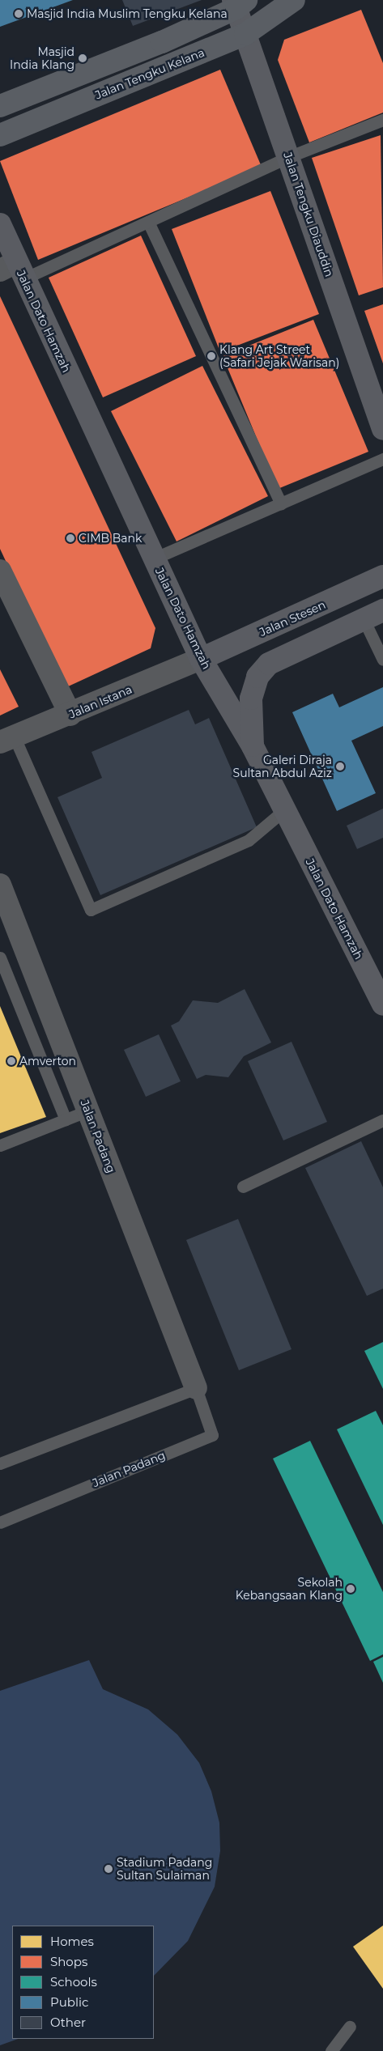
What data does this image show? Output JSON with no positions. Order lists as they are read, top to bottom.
{
  "streets": {
    "highway": ["Jalan Tengku Kelana"],
    "main road": ["Jalan Tengku Diauddin", "Jalan Dato Hamzah", "Jalan Stesen"],
    "street": ["Jalan Istana", "Jalan Padang"]
  },
  "crossings": [
    ["Jalan Tengku Kelana", "Jalan Tengku Diauddin"],
    ["Jalan Dato Hamzah", "Jalan Stesen"],
    ["Jalan Dato Hamzah", "Jalan Istana"],
    ["Jalan Stesen", "Jalan Istana"]
  ],
  "places": [
    "Masjid India Muslim Tengku Kelana",
    "Masjid India Klang",
    "Klang Art Street (Safari Jejak Warisan)",
    "CIMB Bank",
    "Galeri Diraja Sultan Abdul Aziz",
    "Amverton",
    "Sekolah Kebangsaan Klang",
    "Stadium Padang Sultan Sulaiman"
  ],
  "legend": [
    "Homes",
    "Shops",
    "Schools",
    "Public",
    "Other"
  ]
}
